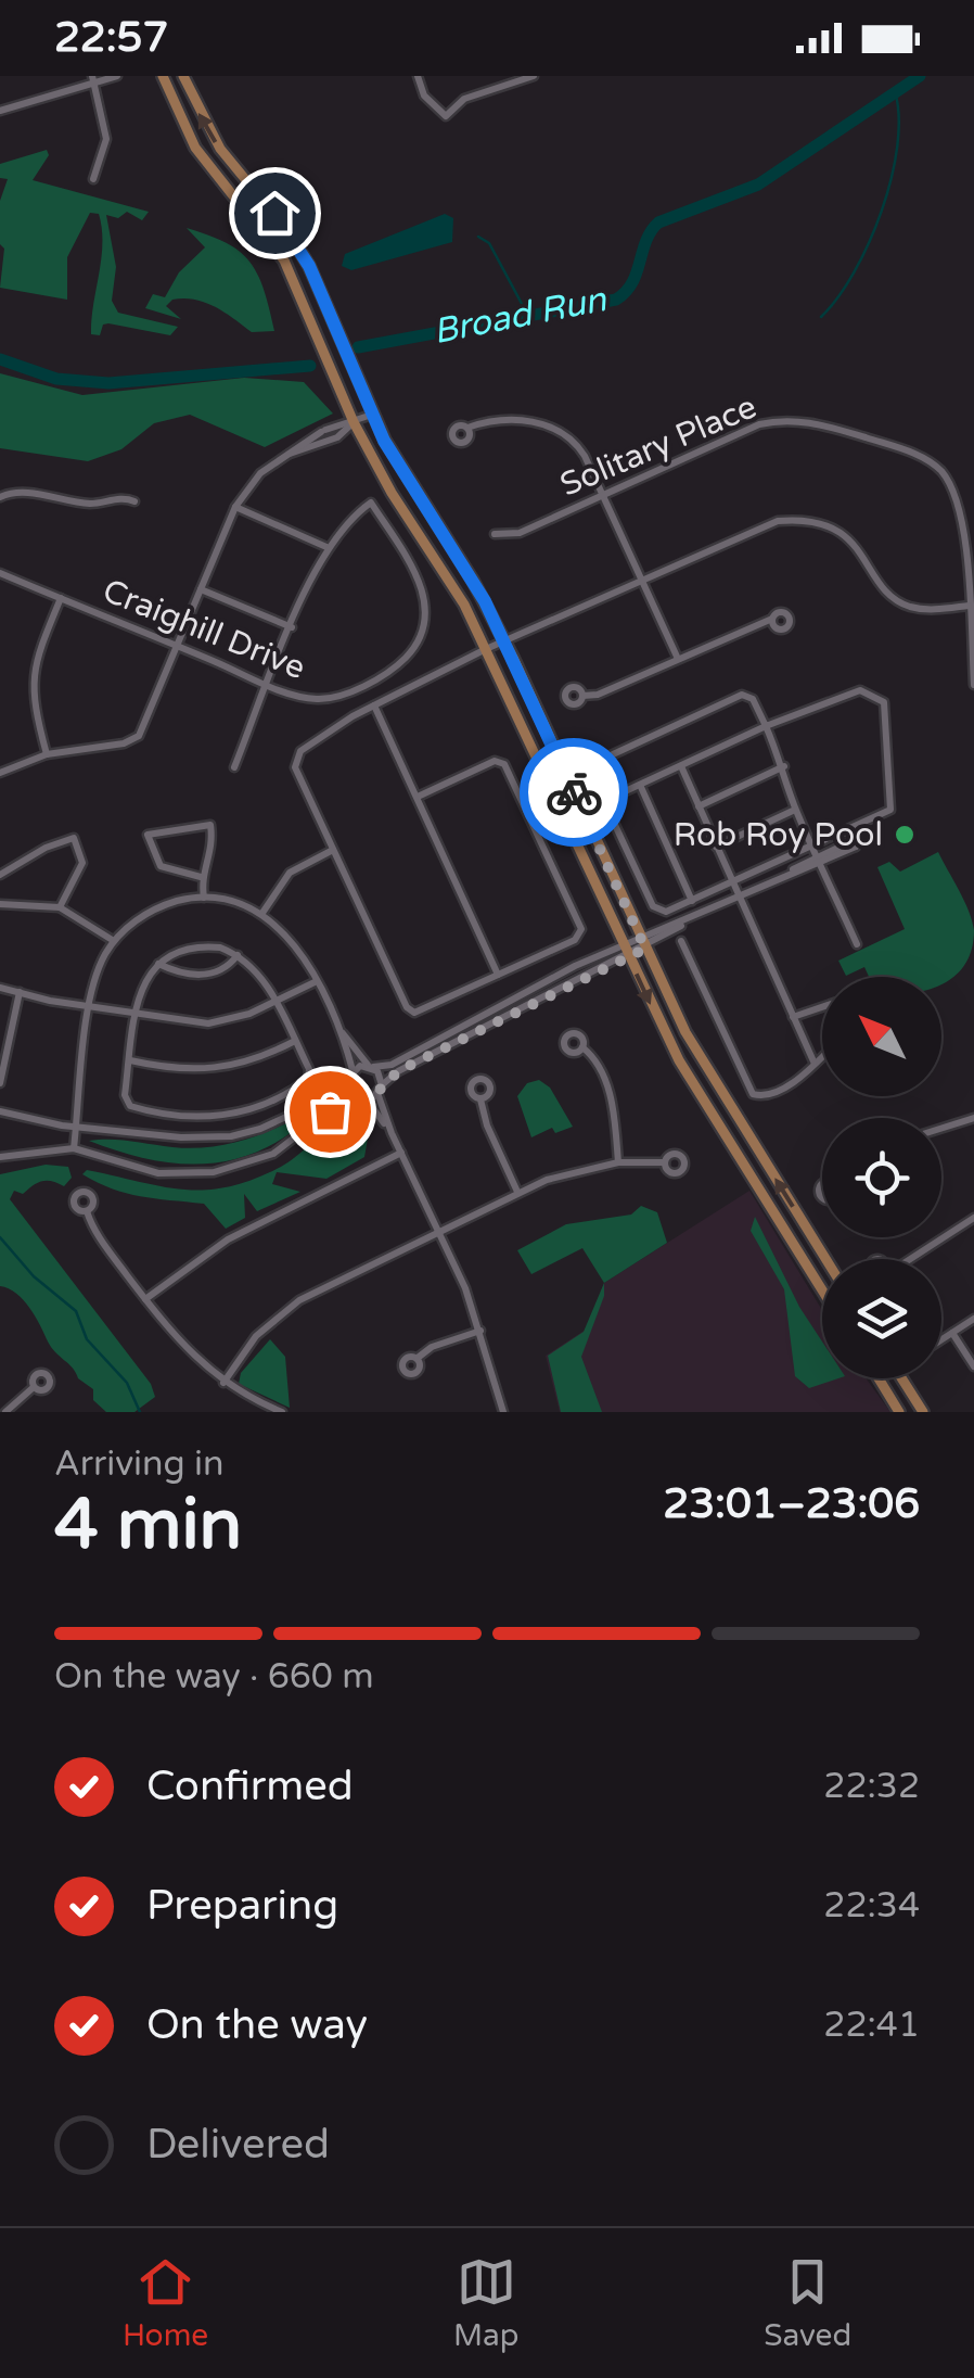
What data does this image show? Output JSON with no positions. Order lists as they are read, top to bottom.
{
  "streets": {
    "street": ["Solitary Place", "Craighill Drive"]
  },
  "water": ["Broad Run"],
  "places": ["Rob Roy Pool"],
  "north": "top left",
  "page": {
    "status": "22:57",
    "heading": ["4 min", "Arriving in", "23:01–23:06"],
    "bar": "On the way · 660 m",
    "list": [
      ["Confirmed", "22:32"],
      ["Preparing", "22:34"],
      ["On the way", "22:41"],
      "Delivered"
    ],
    "tabs": ["Home", "Map", "Saved"]
  }
}
